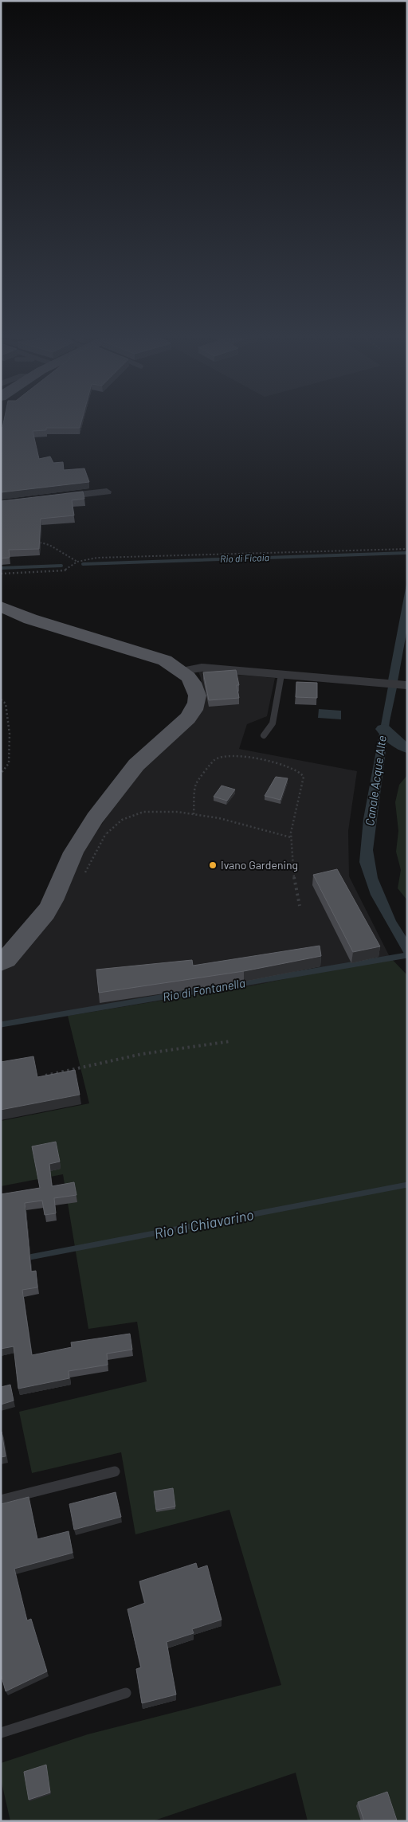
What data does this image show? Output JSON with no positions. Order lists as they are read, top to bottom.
{
  "water": [
    "Rio di Ficaia",
    "Canale Acque Alte",
    "Rio di Fontanella",
    "Rio di Chiavarino"
  ],
  "places": ["Ivano Gardening"]
}
